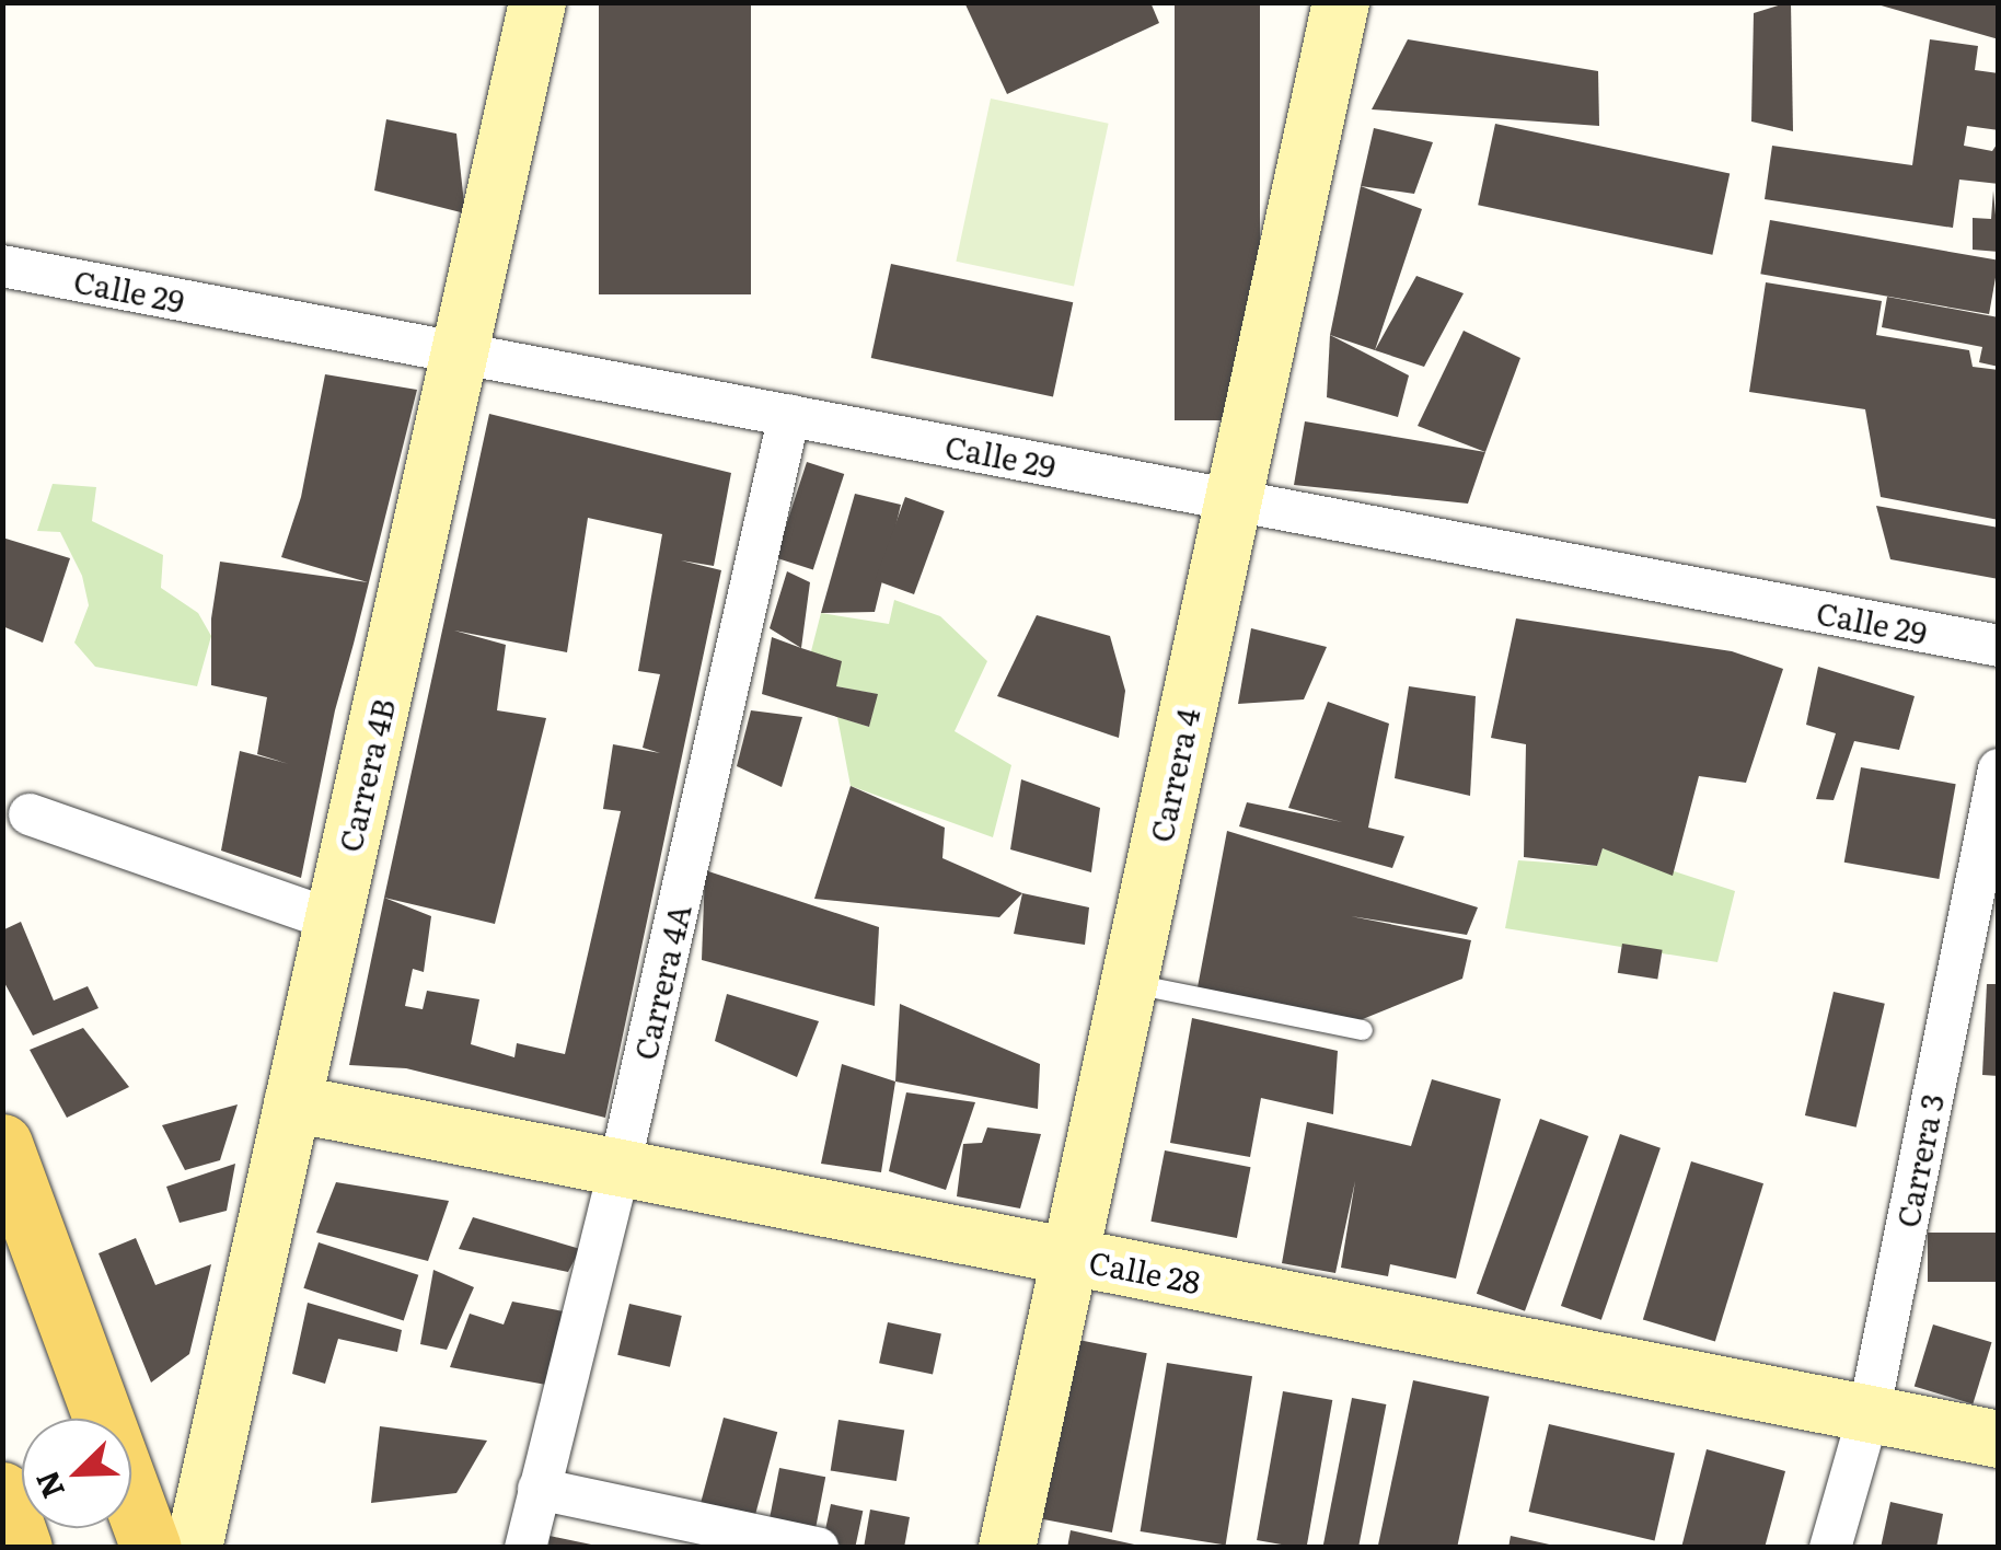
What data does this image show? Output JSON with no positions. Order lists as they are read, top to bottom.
{
  "streets": {
    "main road": ["Carrera 4B", "Carrera 4", "Calle 28"],
    "street": ["Calle 29", "Carrera 4A", "Carrera 3"]
  },
  "crossings": [
    ["Calle 29", "Carrera 4B"],
    ["Calle 29", "Carrera 4"],
    ["Calle 29", "Carrera 4A"],
    ["Carrera 4B", "Calle 28"],
    ["Carrera 4", "Calle 28"],
    ["Carrera 4A", "Calle 28"],
    ["Carrera 3", "Calle 28"]
  ],
  "north": "bottom left"
}
